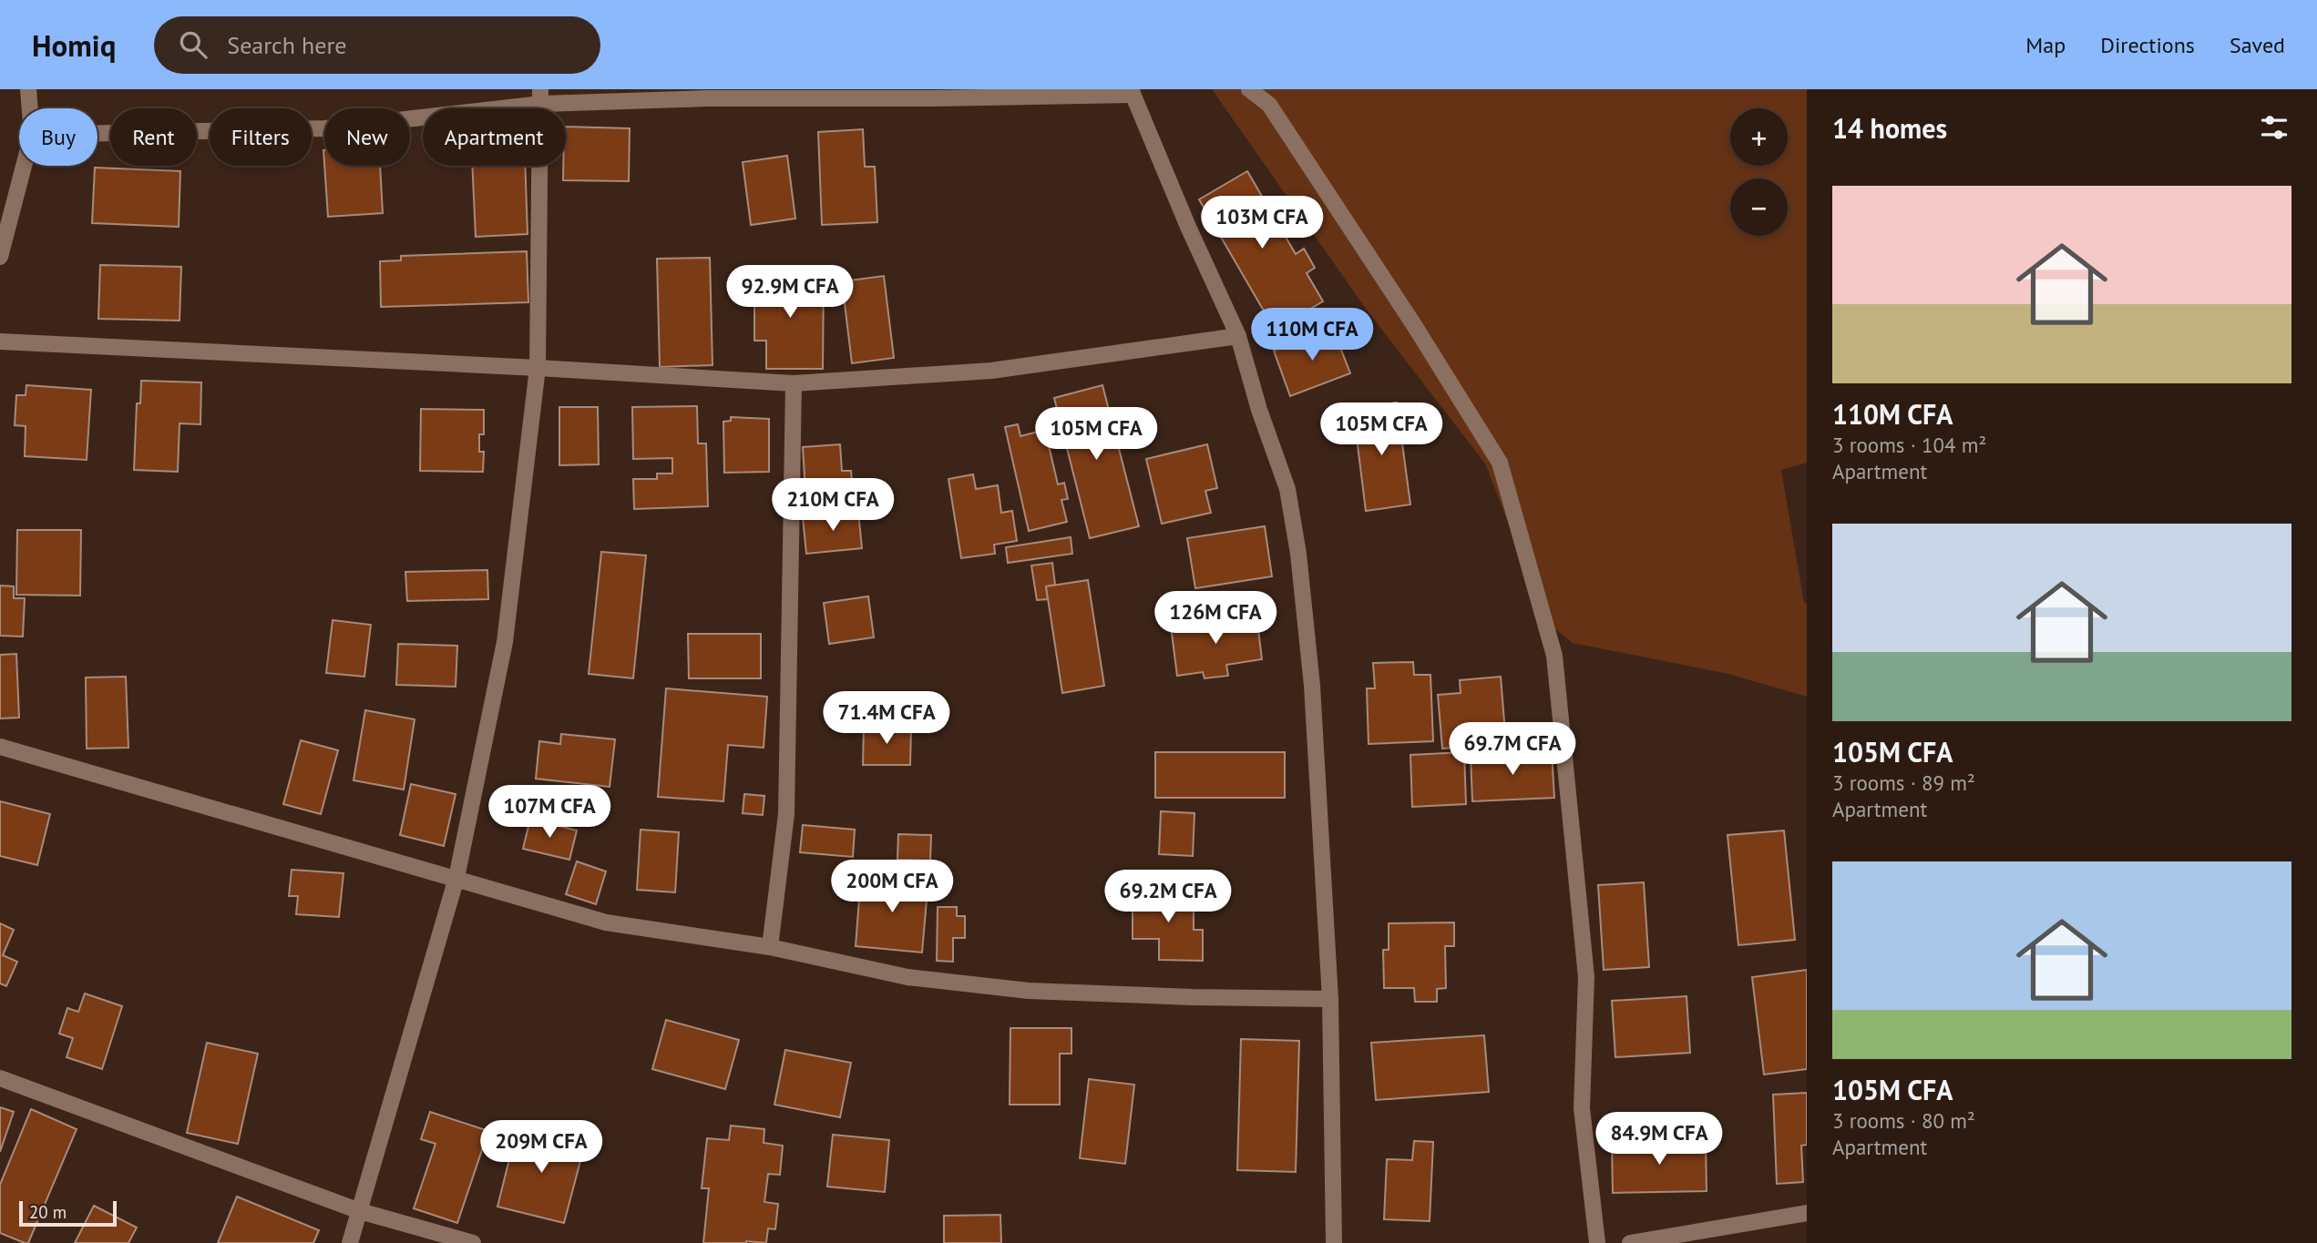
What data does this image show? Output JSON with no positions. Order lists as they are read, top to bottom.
{
  "scale_bar": "20 m",
  "page": {
    "header": "Homiq",
    "search": "Search here",
    "nav": ["Map", "Directions", "Saved"],
    "heading": "14 homes",
    "map_buttons": ["+", "−"],
    "chip": [
      "Buy",
      "Rent",
      "Filters",
      "New",
      "Apartment"
    ],
    "list": [
      {
        "name": "110M CFA",
        "note": "3 rooms · 104 m² · Apartment"
      },
      {
        "name": "105M CFA",
        "note": "3 rooms · 89 m² · Apartment"
      },
      {
        "name": "105M CFA",
        "note": "3 rooms · 80 m² · Apartment"
      }
    ],
    "price": [
      "103M CFA",
      "92.9M CFA",
      "110M CFA",
      "105M CFA",
      "105M CFA",
      "210M CFA",
      "126M CFA",
      "71.4M CFA",
      "69.7M CFA",
      "107M CFA",
      "200M CFA",
      "69.2M CFA",
      "84.9M CFA",
      "209M CFA"
    ],
    "scale": "20 m"
  }
}
